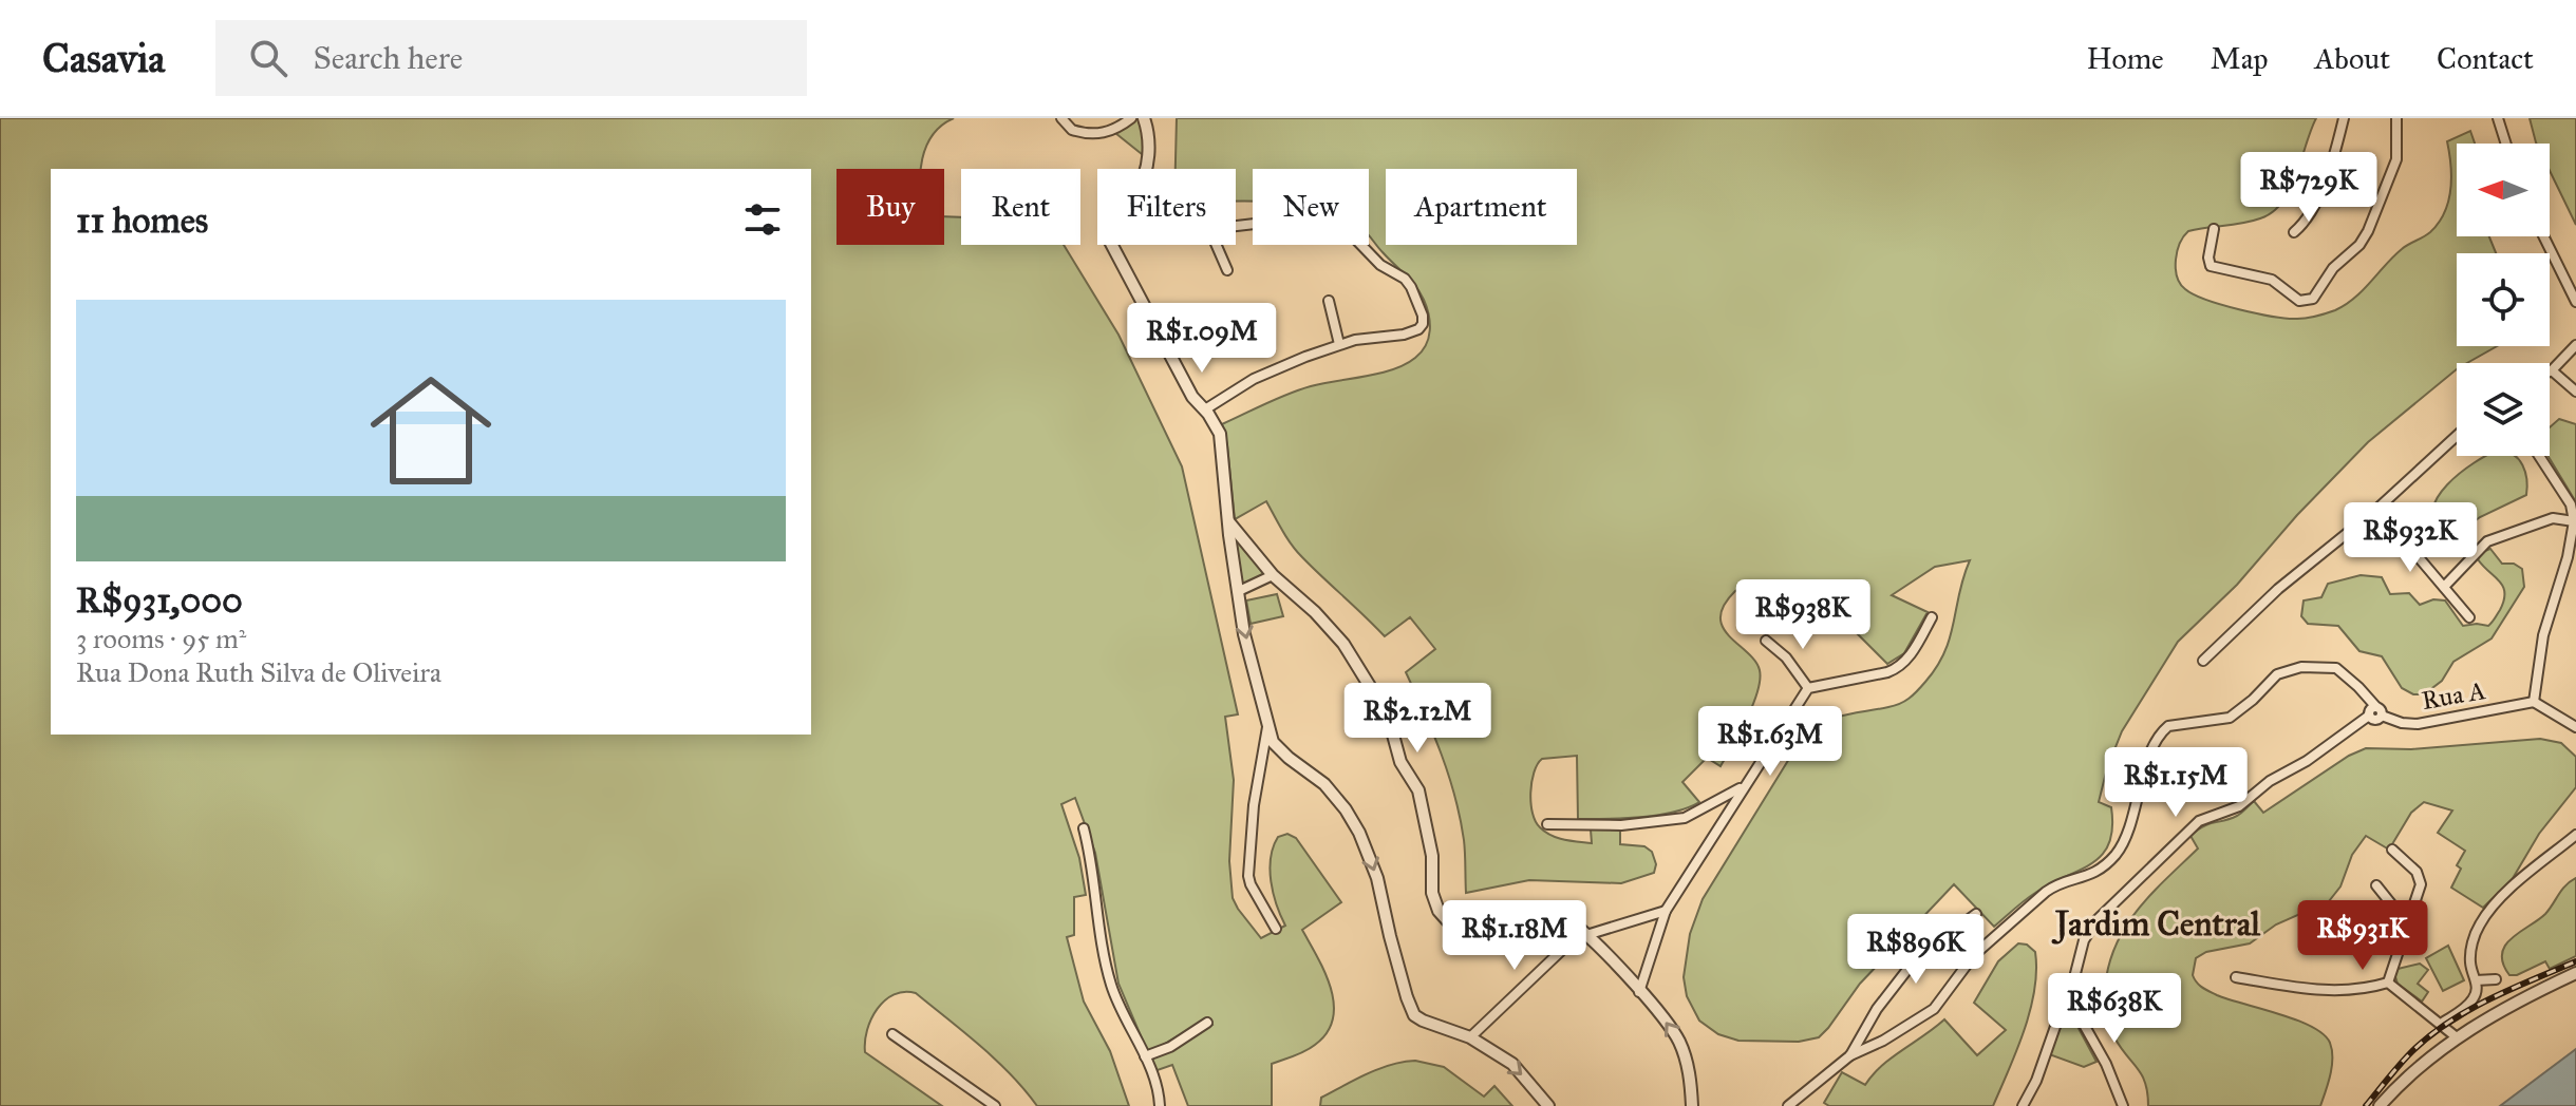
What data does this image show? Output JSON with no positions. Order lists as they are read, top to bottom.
{
  "streets": {
    "street": ["Rua A"]
  },
  "districts": ["Jardim Central"],
  "north": "left",
  "page": {
    "header": "Casavia",
    "search": "Search here",
    "nav": [
      "Home",
      "Map",
      "About",
      "Contact"
    ],
    "price": [
      "R$729K",
      "R$1.09M",
      "R$932K",
      "R$938K",
      "R$2.12M",
      "R$1.63M",
      "R$1.15M",
      "R$1.18M",
      "R$931K",
      "R$896K",
      "R$638K"
    ],
    "chip": [
      "Buy",
      "Rent",
      "Filters",
      "New",
      "Apartment"
    ],
    "heading": "11 homes",
    "list": [
      {
        "name": "R$931,000",
        "note": "3 rooms · 95 m² · Rua Dona Ruth Silva de Oliveira"
      }
    ]
  }
}
